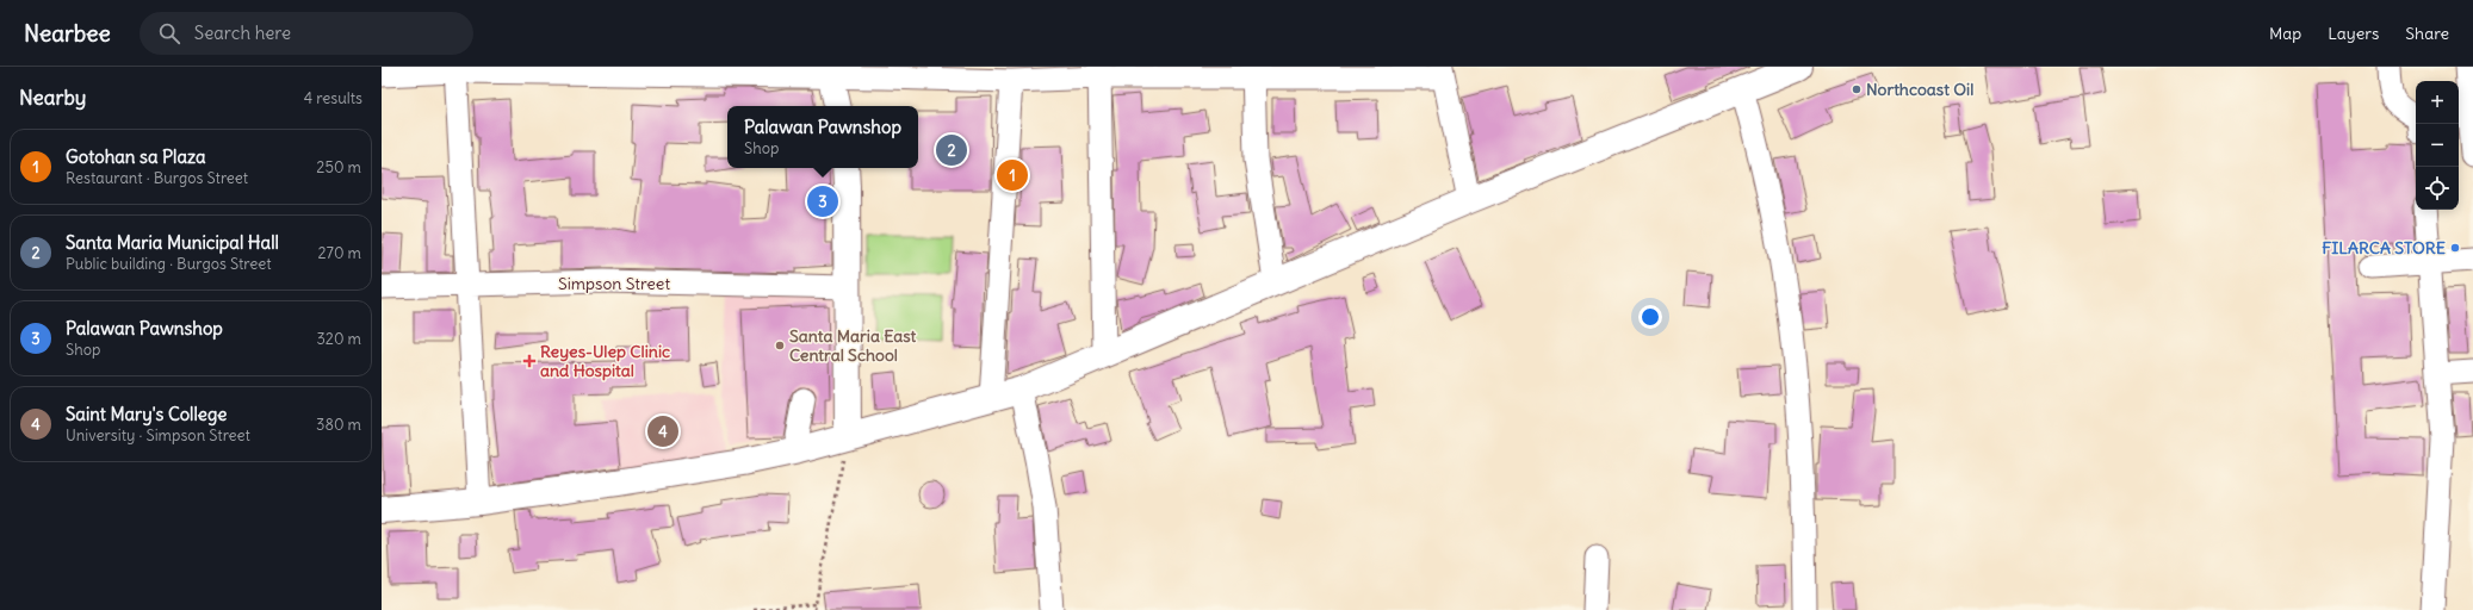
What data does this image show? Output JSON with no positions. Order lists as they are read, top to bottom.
{
  "streets": {
    "street": ["Simpson Street"]
  },
  "places": {
    "other": ["Northcoast Oil", "FILARCA STORE", "Santa Maria East Central School"],
    "health": ["Reyes-Ulep Clinic and Hospital"]
  },
  "page": {
    "header": "Nearbee",
    "search": "Search here",
    "nav": ["Map", "Layers", "Share"],
    "heading": ["Nearby", "4 results"],
    "map_buttons": ["+", "−"],
    "popup": ["Palawan Pawnshop", "Shop"],
    "list": [
      {
        "mark": "1",
        "name": "Gotohan sa Plaza",
        "note": "Restaurant · Burgos Street",
        "value": "250 m"
      },
      {
        "mark": "2",
        "name": "Santa Maria Municipal Hall",
        "note": "Public building · Burgos Street",
        "value": "270 m"
      },
      {
        "mark": "3",
        "name": "Palawan Pawnshop",
        "note": "Shop",
        "value": "320 m"
      },
      {
        "mark": "4",
        "name": "Saint Mary's College",
        "note": "University · Simpson Street",
        "value": "380 m"
      }
    ],
    "pins": [
      "2",
      "1",
      "3",
      "4"
    ]
  }
}
